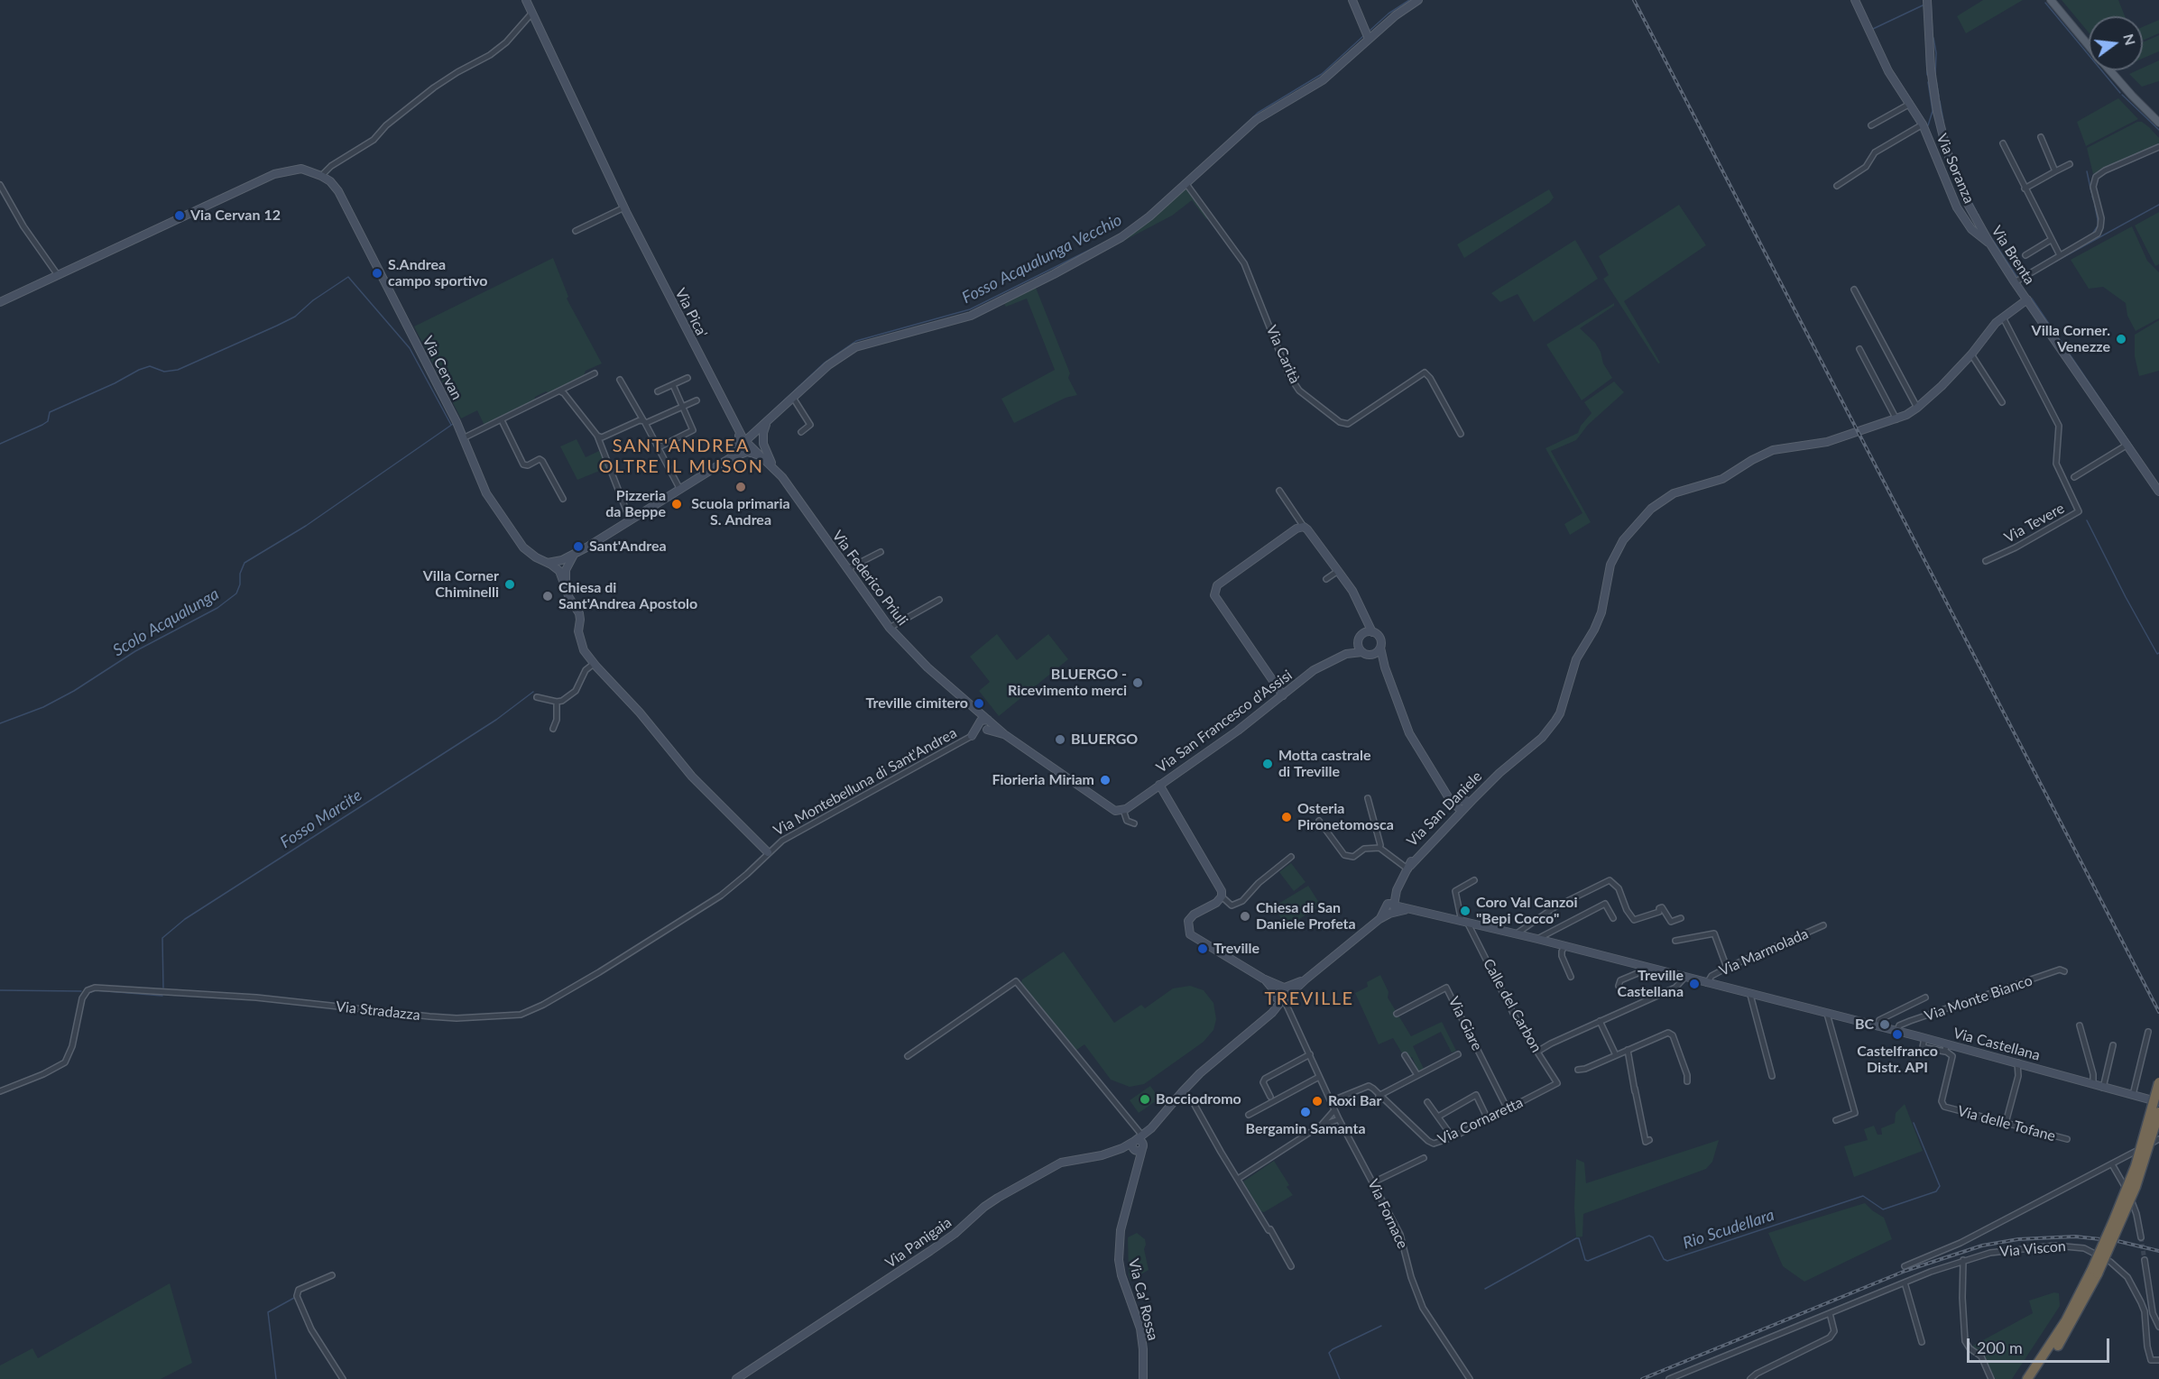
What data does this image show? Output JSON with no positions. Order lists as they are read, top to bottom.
{
  "streets": {
    "street": [
      "Via Soranza",
      "Via Brenta",
      "Via Pica'",
      "Via Carità",
      "Via Cervan",
      "Via Tevere",
      "Via Federico Priuli",
      "Via San Francesco d'Assisi",
      "Via Montebelluna di Sant'Andrea",
      "Via San Daniele",
      "Via Marmolada",
      "Via Monte Bianco",
      "Calle del Carbon",
      "Via Stradazza",
      "Via Giare",
      "Via Castellana",
      "Via Cornaretta",
      "Via delle Tofane",
      "Via Fornace",
      "Via Panigaia",
      "Via Viscon",
      "Via Ca' Rossa"
    ]
  },
  "crossings": [
    ["Via Soranza", "Via Brenta"],
    ["Via Pica'", "Via Federico Priuli"],
    ["Via Cervan", "Via Montebelluna di Sant'Andrea"],
    ["Via San Francesco d'Assisi", "Via San Daniele"],
    ["Via Montebelluna di Sant'Andrea", "Via Stradazza"],
    ["Via San Daniele", "Via Castellana"],
    ["Via Marmolada", "Via Castellana"],
    ["Via Monte Bianco", "Via Castellana"],
    ["Calle del Carbon", "Via Castellana"],
    ["Calle del Carbon", "Via Cornaretta"],
    ["Via Giare", "Via Cornaretta"],
    ["Via Castellana", "Via delle Tofane"],
    ["Via Cornaretta", "Via Fornace"],
    ["Via Panigaia", "Via Ca' Rossa"]
  ],
  "districts": ["SANT'ANDREA OLTRE IL MUSON", "TREVILLE"],
  "water": [
    "Fosso Acqualunga Vecchio",
    "Scolo Acqualunga",
    "Fosso Marcite",
    "Rio Scudellara"
  ],
  "places": [
    "Via Cervan 12",
    "S.Andrea campo sportivo",
    "Villa Corner. Venezze",
    "Scuola primaria S. Andrea",
    "Pizzeria da Beppe",
    "Sant'Andrea",
    "Villa Corner Chiminelli",
    "Chiesa di Sant'Andrea Apostolo",
    "BLUERGO - Ricevimento merci",
    "Treville cimitero",
    "BLUERGO",
    "Motta castrale di Treville",
    "Fiorieria Miriam",
    "Osteria Pironetomosca",
    "Coro Val Canzoi \"Bepi Cocco\"",
    "Chiesa di San Daniele Profeta",
    "Treville",
    "Treville Castellana",
    "BC",
    "Castelfranco Distr. API",
    "Bocciodromo",
    "Roxi Bar",
    "Bergamin Samanta"
  ],
  "scale_bar": "200 m",
  "north": "right"
}
